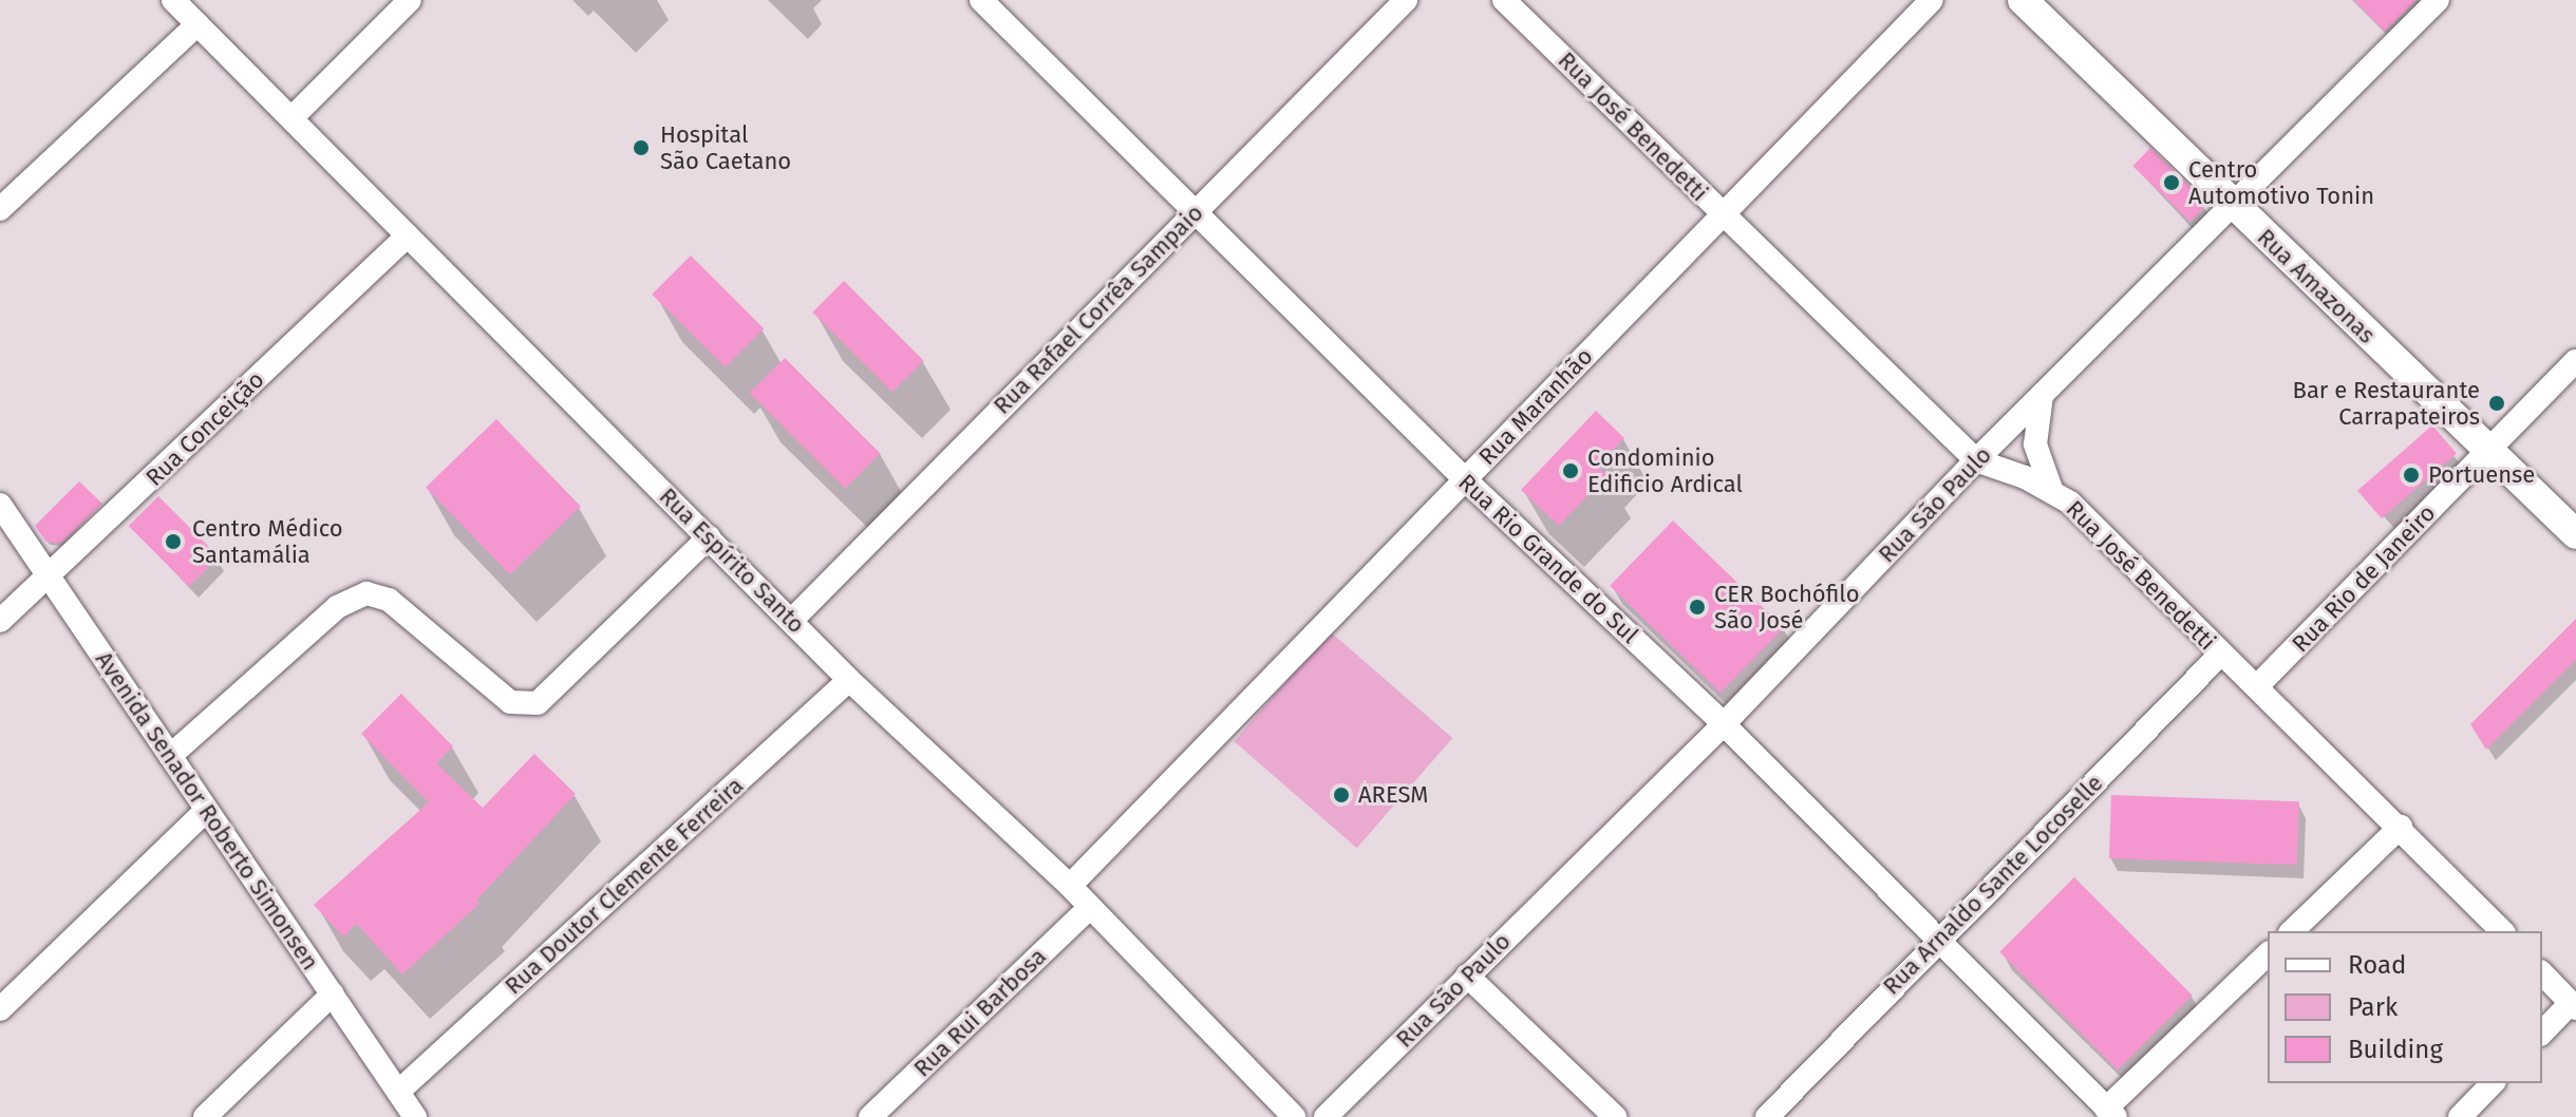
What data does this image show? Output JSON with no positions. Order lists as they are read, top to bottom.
{
  "streets": {
    "main road": ["Rua Amazonas"],
    "street": [
      "Rua José Benedetti",
      "Rua Rafael Corrêa Sampaio",
      "Rua Maranhão",
      "Rua Conceição",
      "Rua São Paulo",
      "Rua Rio Grande do Sul",
      "Rua Espírito Santo",
      "Rua Rio de Janeiro",
      "Avenida Senador Roberto Simonsen",
      "Rua Arnaldo Sante Locoselle",
      "Rua Doutor Clemente Ferreira",
      "Rua Rui Barbosa"
    ]
  },
  "crossings": [
    ["Rua José Benedetti", "Rua Maranhão"],
    ["Rua José Benedetti", "Rua São Paulo"],
    ["Rua José Benedetti", "Rua Rio de Janeiro"],
    ["Rua José Benedetti", "Rua Arnaldo Sante Locoselle"],
    ["Rua Amazonas", "Rua São Paulo"],
    ["Rua Amazonas", "Rua Rio de Janeiro"],
    ["Rua Rafael Corrêa Sampaio", "Rua Rio Grande do Sul"],
    ["Rua Rafael Corrêa Sampaio", "Rua Espírito Santo"],
    ["Rua Maranhão", "Rua Rio Grande do Sul"],
    ["Rua Maranhão", "Rua Espírito Santo"],
    ["Rua Conceição", "Rua Espírito Santo"],
    ["Rua Conceição", "Avenida Senador Roberto Simonsen"],
    ["Rua São Paulo", "Rua Rio Grande do Sul"],
    ["Rua Rio Grande do Sul", "Rua Arnaldo Sante Locoselle"],
    ["Rua Espírito Santo", "Rua Doutor Clemente Ferreira"],
    ["Rua Espírito Santo", "Rua Rui Barbosa"],
    ["Avenida Senador Roberto Simonsen", "Rua Doutor Clemente Ferreira"]
  ],
  "places": [
    "Hospital São Caetano",
    "Centro Automotivo Tonin",
    "Bar e Restaurante Carrapateiros",
    "Condominio Edificio Ardical",
    "Portuense",
    "Centro Médico Santamália",
    "CER Bochófilo São José",
    "ARESM"
  ],
  "legend": ["Road", "Park", "Building"]
}
